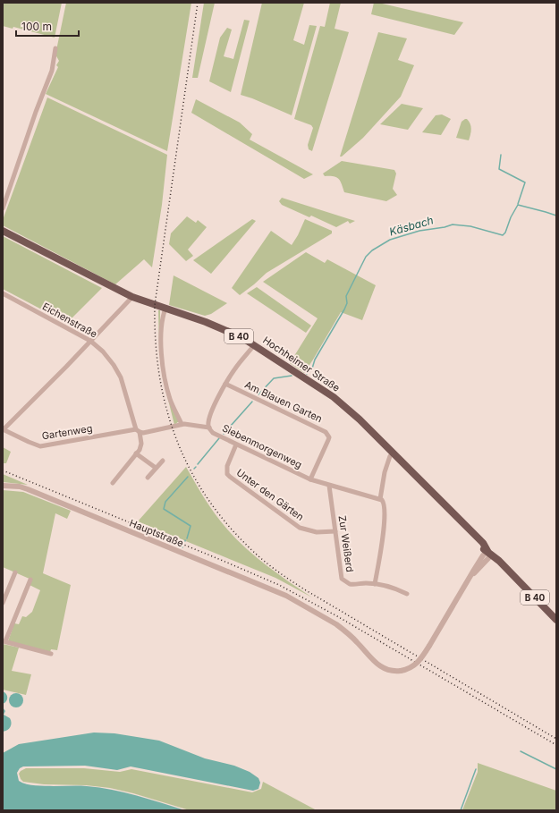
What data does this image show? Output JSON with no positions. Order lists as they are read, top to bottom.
{
  "streets": {
    "main road": ["B 40", "Hochheimer Straße"],
    "street": [
      "Eichenstraße",
      "Am Blauen Garten",
      "Gartenweg",
      "Siebenmorgenweg",
      "Unter den Gärten",
      "Hauptstraße",
      "Zur Weißerd"
    ]
  },
  "crossings": [
    ["Eichenstraße", "Gartenweg"],
    ["Hochheimer Straße", "Siebenmorgenweg"],
    ["Hochheimer Straße", "Hauptstraße"],
    ["Am Blauen Garten", "Siebenmorgenweg"],
    ["Gartenweg", "Siebenmorgenweg"],
    ["Siebenmorgenweg", "Unter den Gärten"],
    ["Siebenmorgenweg", "Zur Weißerd"],
    ["Unter den Gärten", "Zur Weißerd"]
  ],
  "water": ["Käsbach"],
  "scale_bar": "100 m"
}
